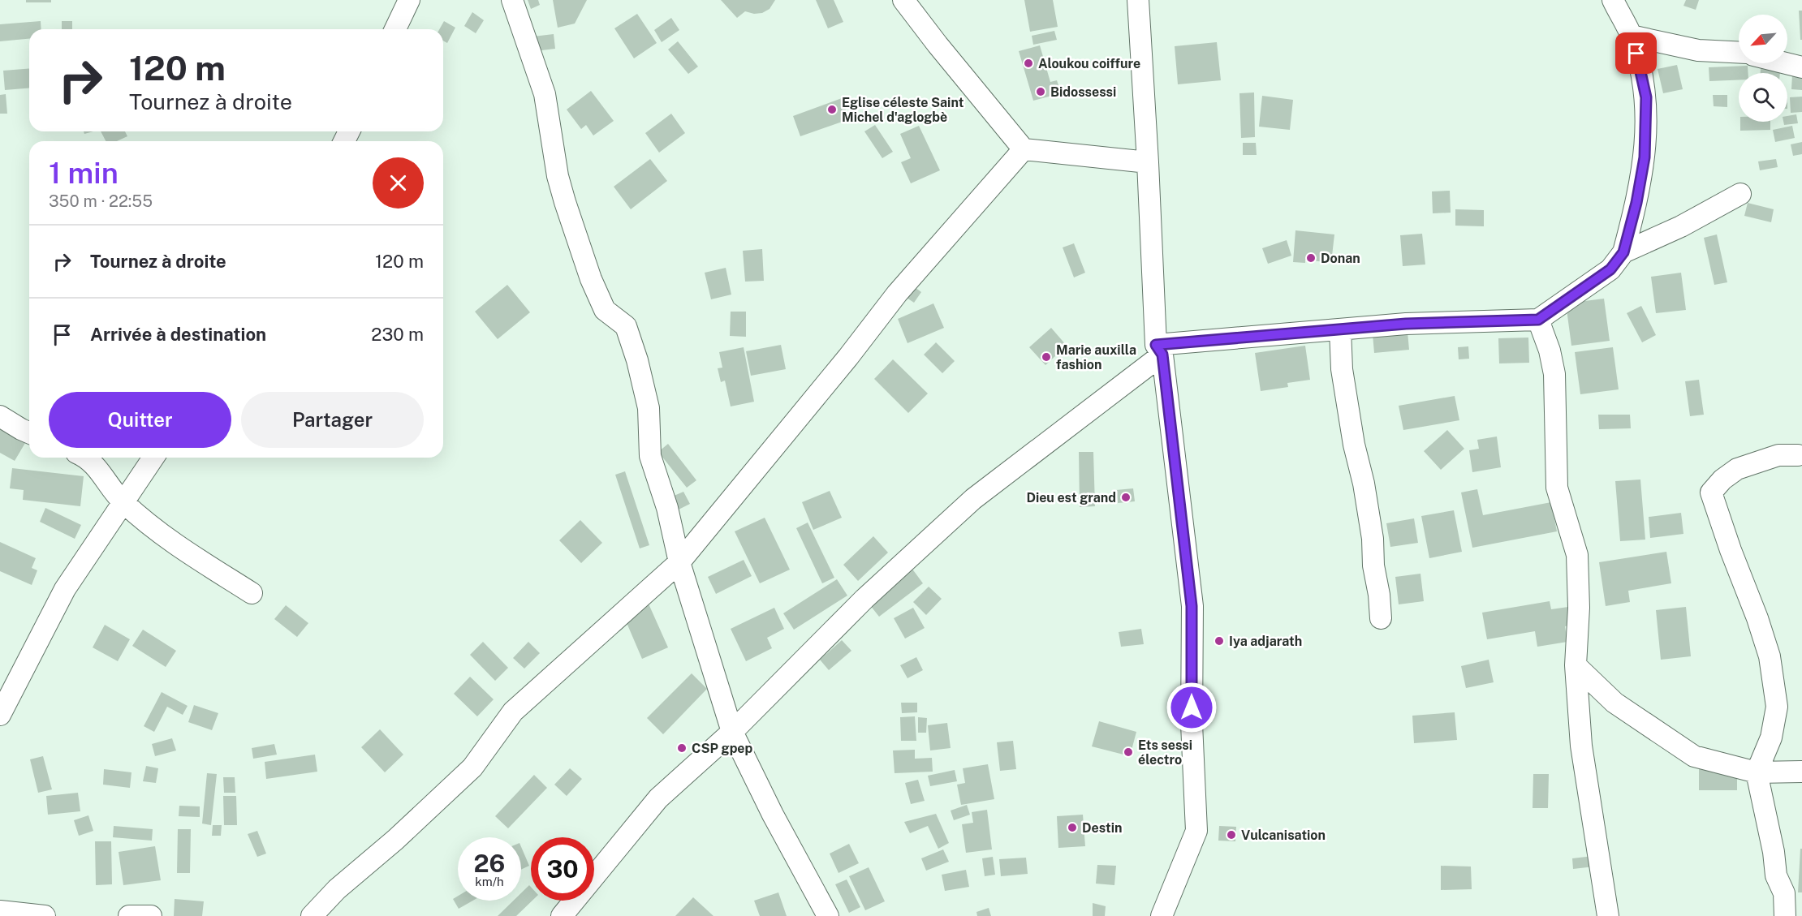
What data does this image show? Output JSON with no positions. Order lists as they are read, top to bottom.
{
  "places": [
    "Aloukou coiffure",
    "Bidossessi",
    "Eglise céleste Saint Michel d'aglogbè",
    "Donan",
    "Marie auxilla fashion",
    "Dieu est grand",
    "Iya adjarath",
    "CSP gpep",
    "Ets sessi électro",
    "Destin",
    "Vulcanisation"
  ],
  "north": "bottom left",
  "page": {
    "turn": ["120 m", "Tournez à droite"],
    "heading": ["1 min", "350 m · 22:55"],
    "list": [
      {
        "name": "Tournez à droite",
        "value": "120 m"
      },
      {
        "name": "Arrivée à destination",
        "value": "230 m"
      }
    ],
    "buttons": ["Quitter", "Partager"],
    "speed": "26 km/h",
    "limit": "30"
  }
}
